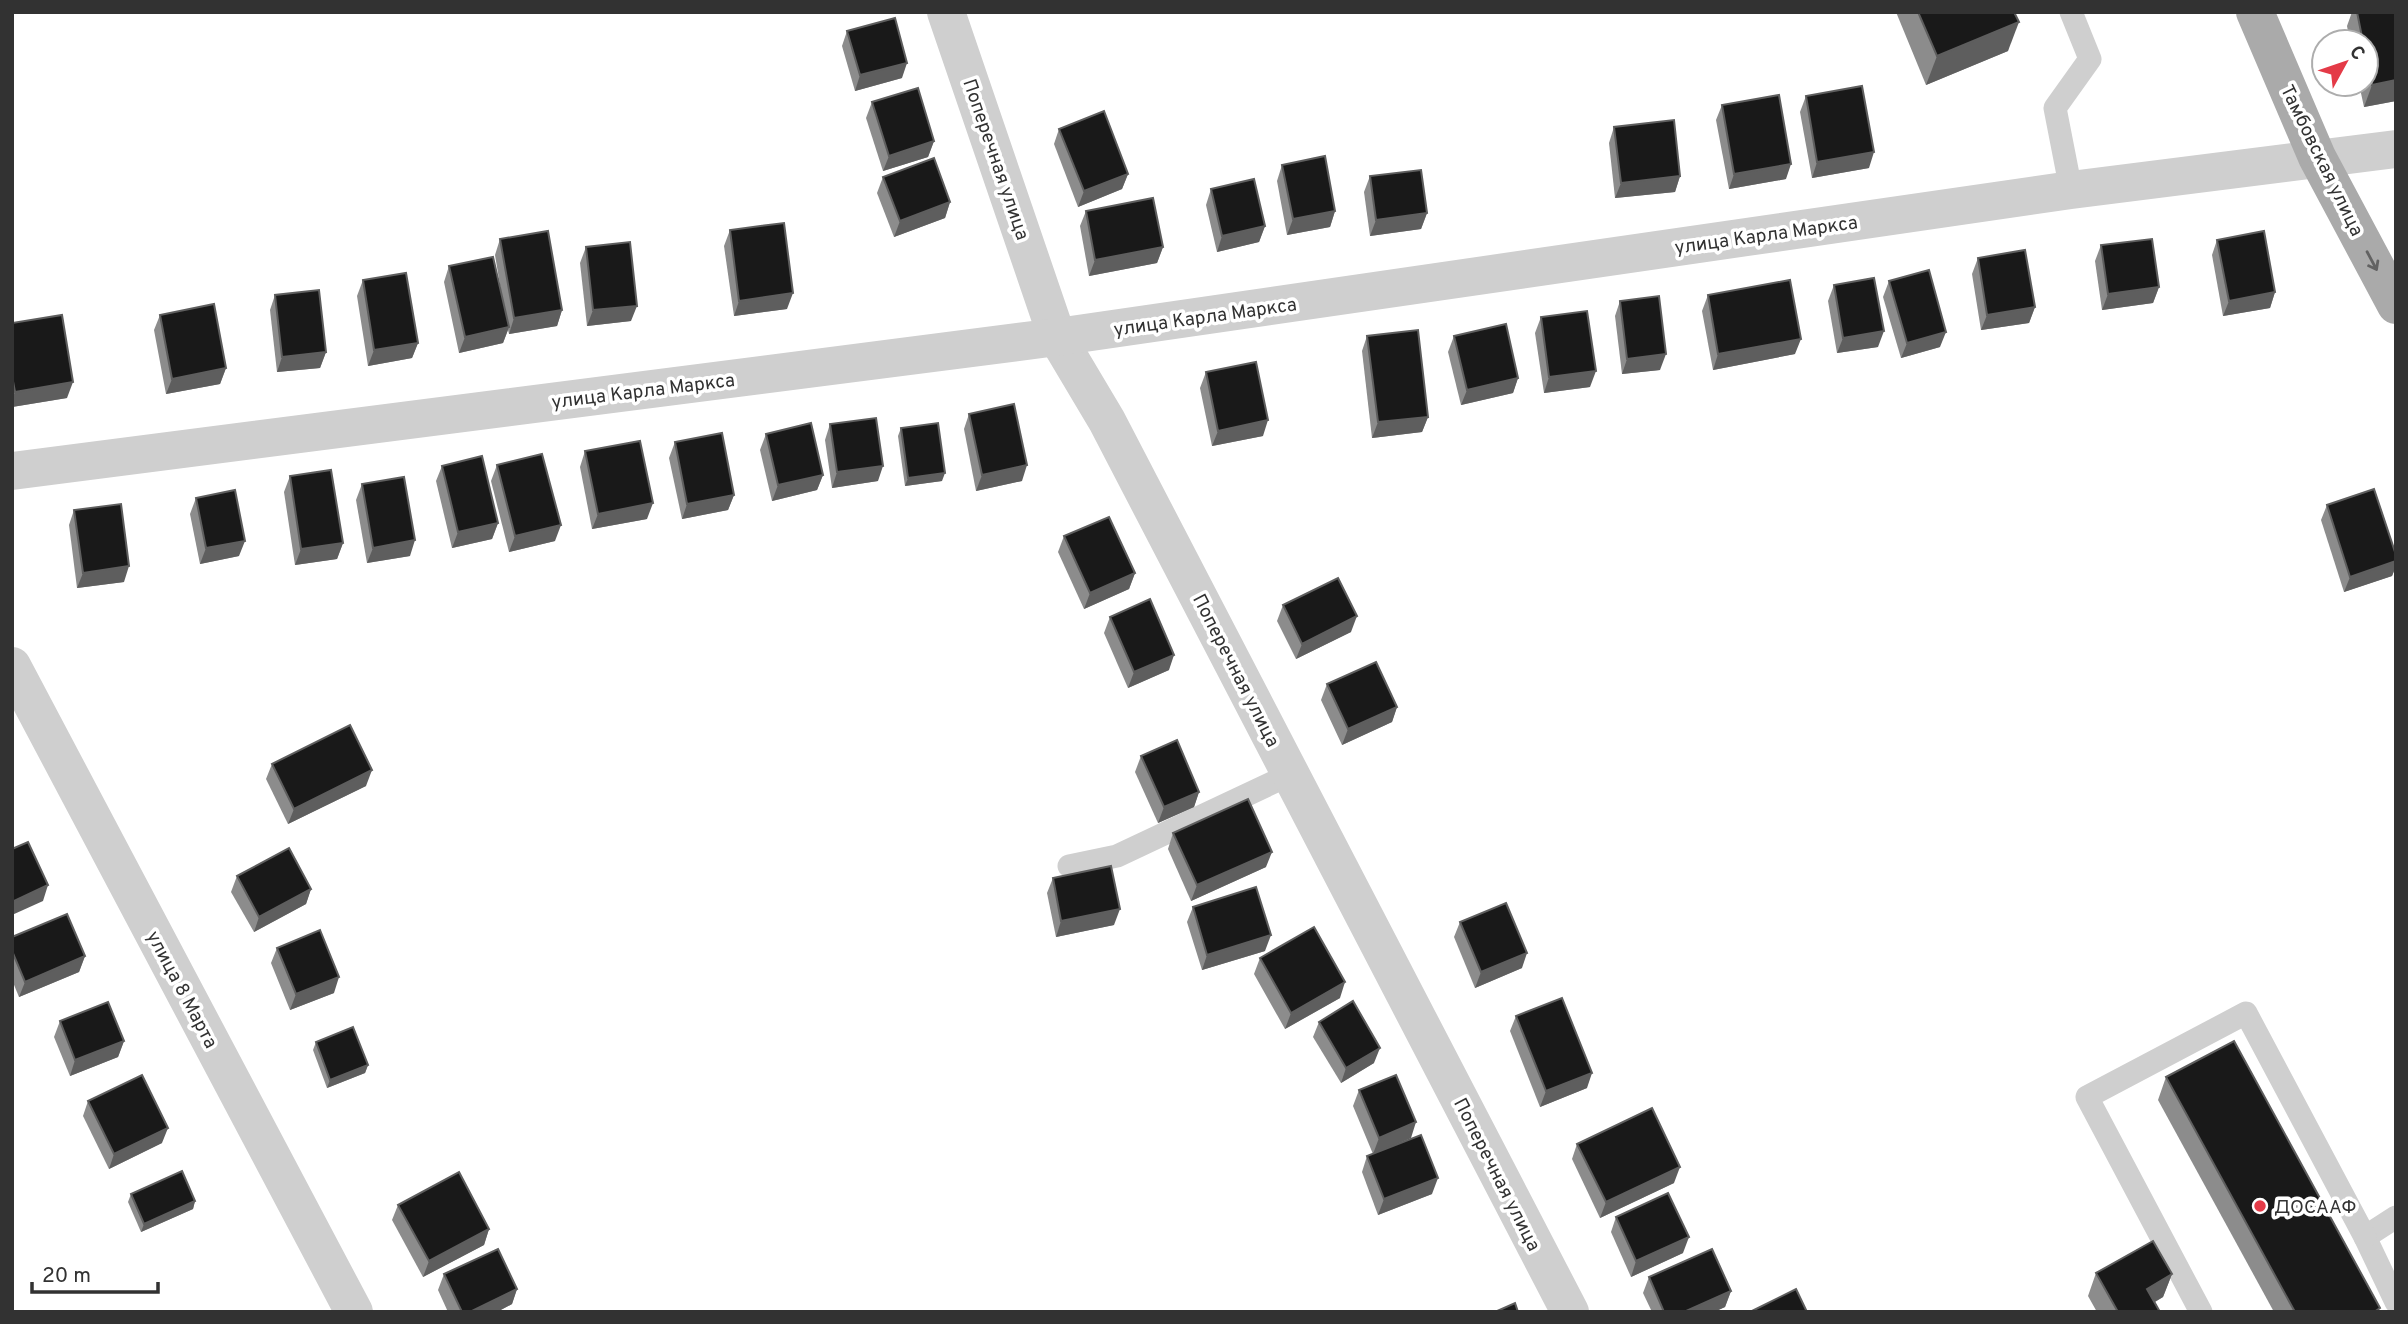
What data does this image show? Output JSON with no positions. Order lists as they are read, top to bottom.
{
  "streets": {
    "main road": ["Тамбовская улица"],
    "street": ["Поперечная улица", "улица Карла Маркса", "улица 8 Марта"]
  },
  "crossings": [
    ["Поперечная улица", "улица Карла Маркса"],
    ["Тамбовская улица", "улица Карла Маркса"]
  ],
  "one_way": ["Тамбовская улица"],
  "places": ["ДОСААФ"],
  "scale_bar": "20 m",
  "north": "top right"
}
